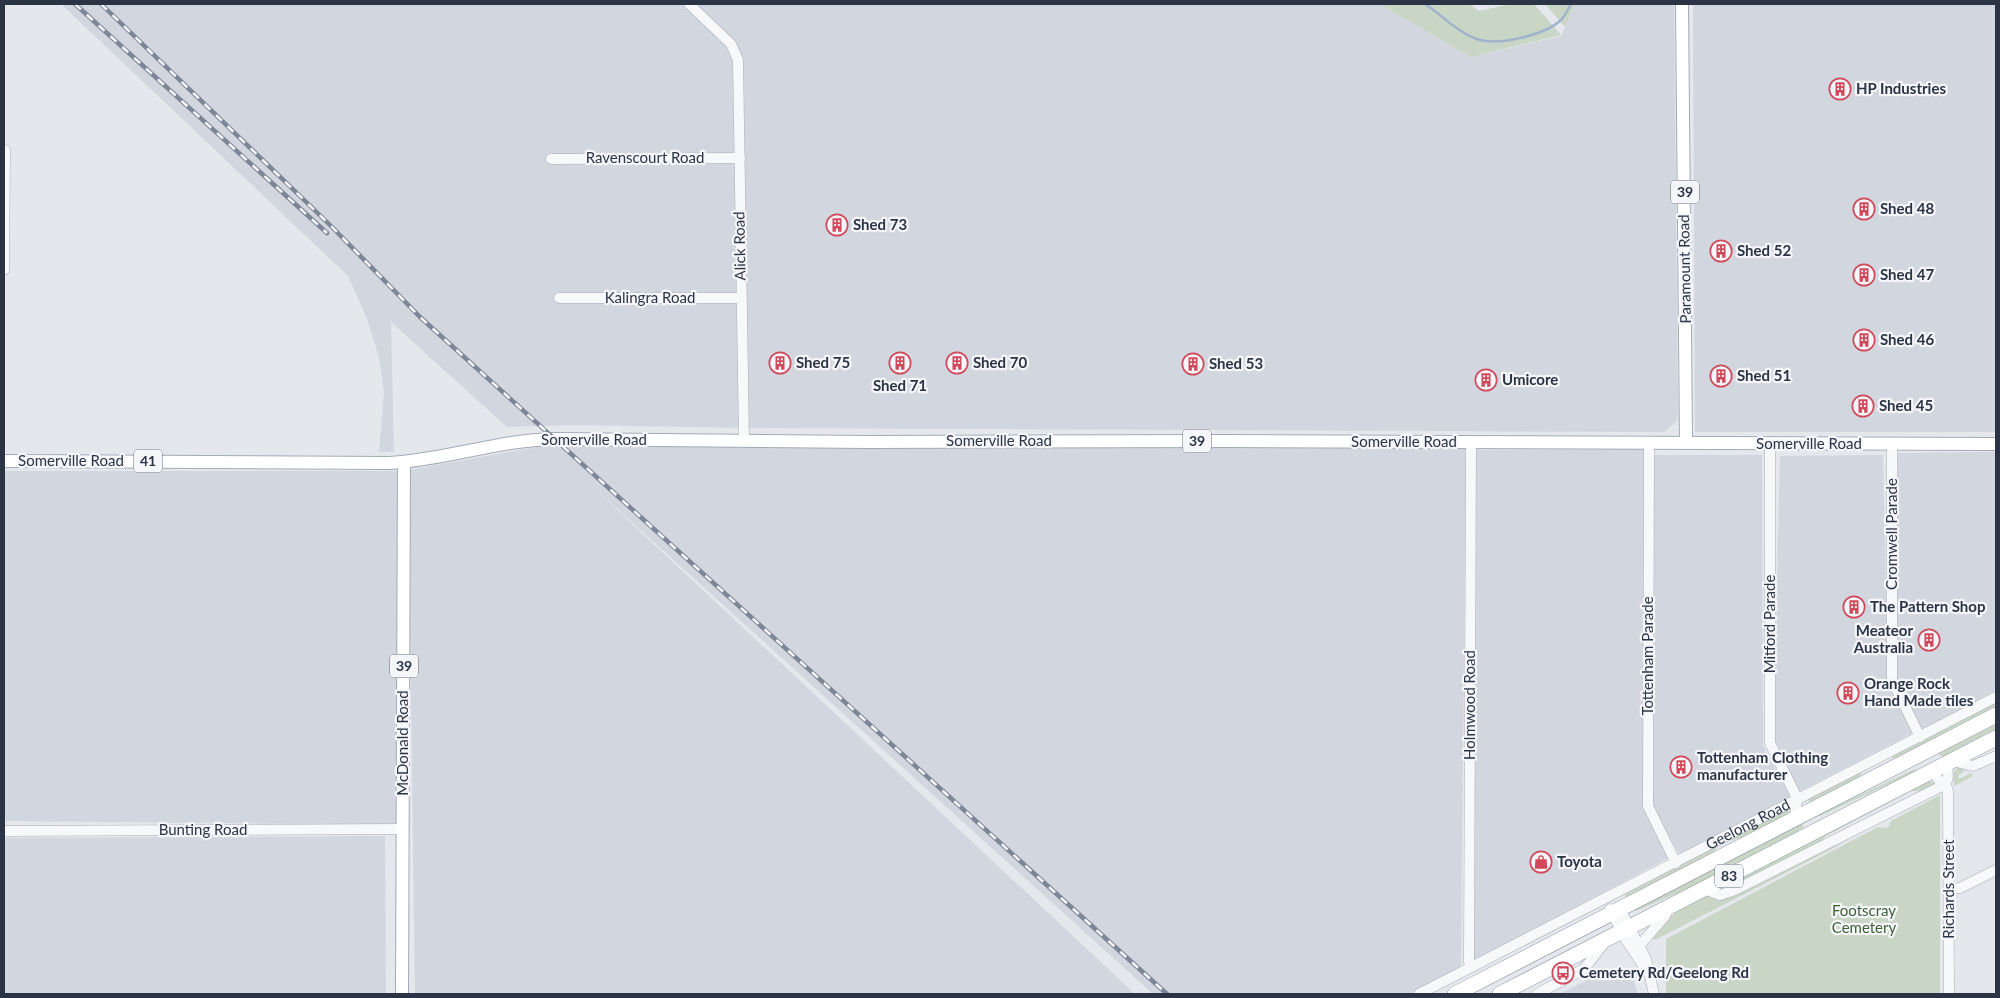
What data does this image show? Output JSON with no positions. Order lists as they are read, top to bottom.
{
  "streets": {
    "highway": ["Geelong Road", "83"],
    "main road": [
      "39",
      "Paramount Road",
      "Somerville Road",
      "41",
      "McDonald Road"
    ],
    "street": [
      "Ravenscourt Road",
      "Alick Road",
      "Kalingra Road",
      "Cromwell Parade",
      "Mitford Parade",
      "Tottenham Parade",
      "Holmwood Road",
      "Bunting Road",
      "Richards Street"
    ]
  },
  "crossings": [
    ["Ravenscourt Road", "Alick Road"],
    ["Alick Road", "Kalingra Road"],
    ["Alick Road", "Somerville Road"],
    ["Paramount Road", "Somerville Road"],
    ["Somerville Road", "Cromwell Parade"],
    ["Somerville Road", "Mitford Parade"],
    ["Somerville Road", "Tottenham Parade"],
    ["Somerville Road", "Holmwood Road"],
    ["Somerville Road", "McDonald Road"],
    ["Cromwell Parade", "Geelong Road"],
    ["Mitford Parade", "Geelong Road"],
    ["Tottenham Parade", "Geelong Road"],
    ["Holmwood Road", "Geelong Road"],
    ["McDonald Road", "Bunting Road"],
    ["83", "Richards Street"]
  ],
  "parks": ["Footscray Cemetery"],
  "places": {
    "building": [
      "HP Industries",
      "Shed 48",
      "Shed 73",
      "Shed 52",
      "Shed 47",
      "Shed 46",
      "Shed 75",
      "Shed 71",
      "Shed 70",
      "Shed 53",
      "Shed 51",
      "Umicore",
      "Shed 45",
      "The Pattern Shop",
      "Meateor Australia",
      "Orange Rock Hand Made tiles",
      "Tottenham Clothing manufacturer"
    ],
    "shop": ["Toyota"],
    "bus stop": ["Cemetery Rd/Geelong Rd"]
  }
}
